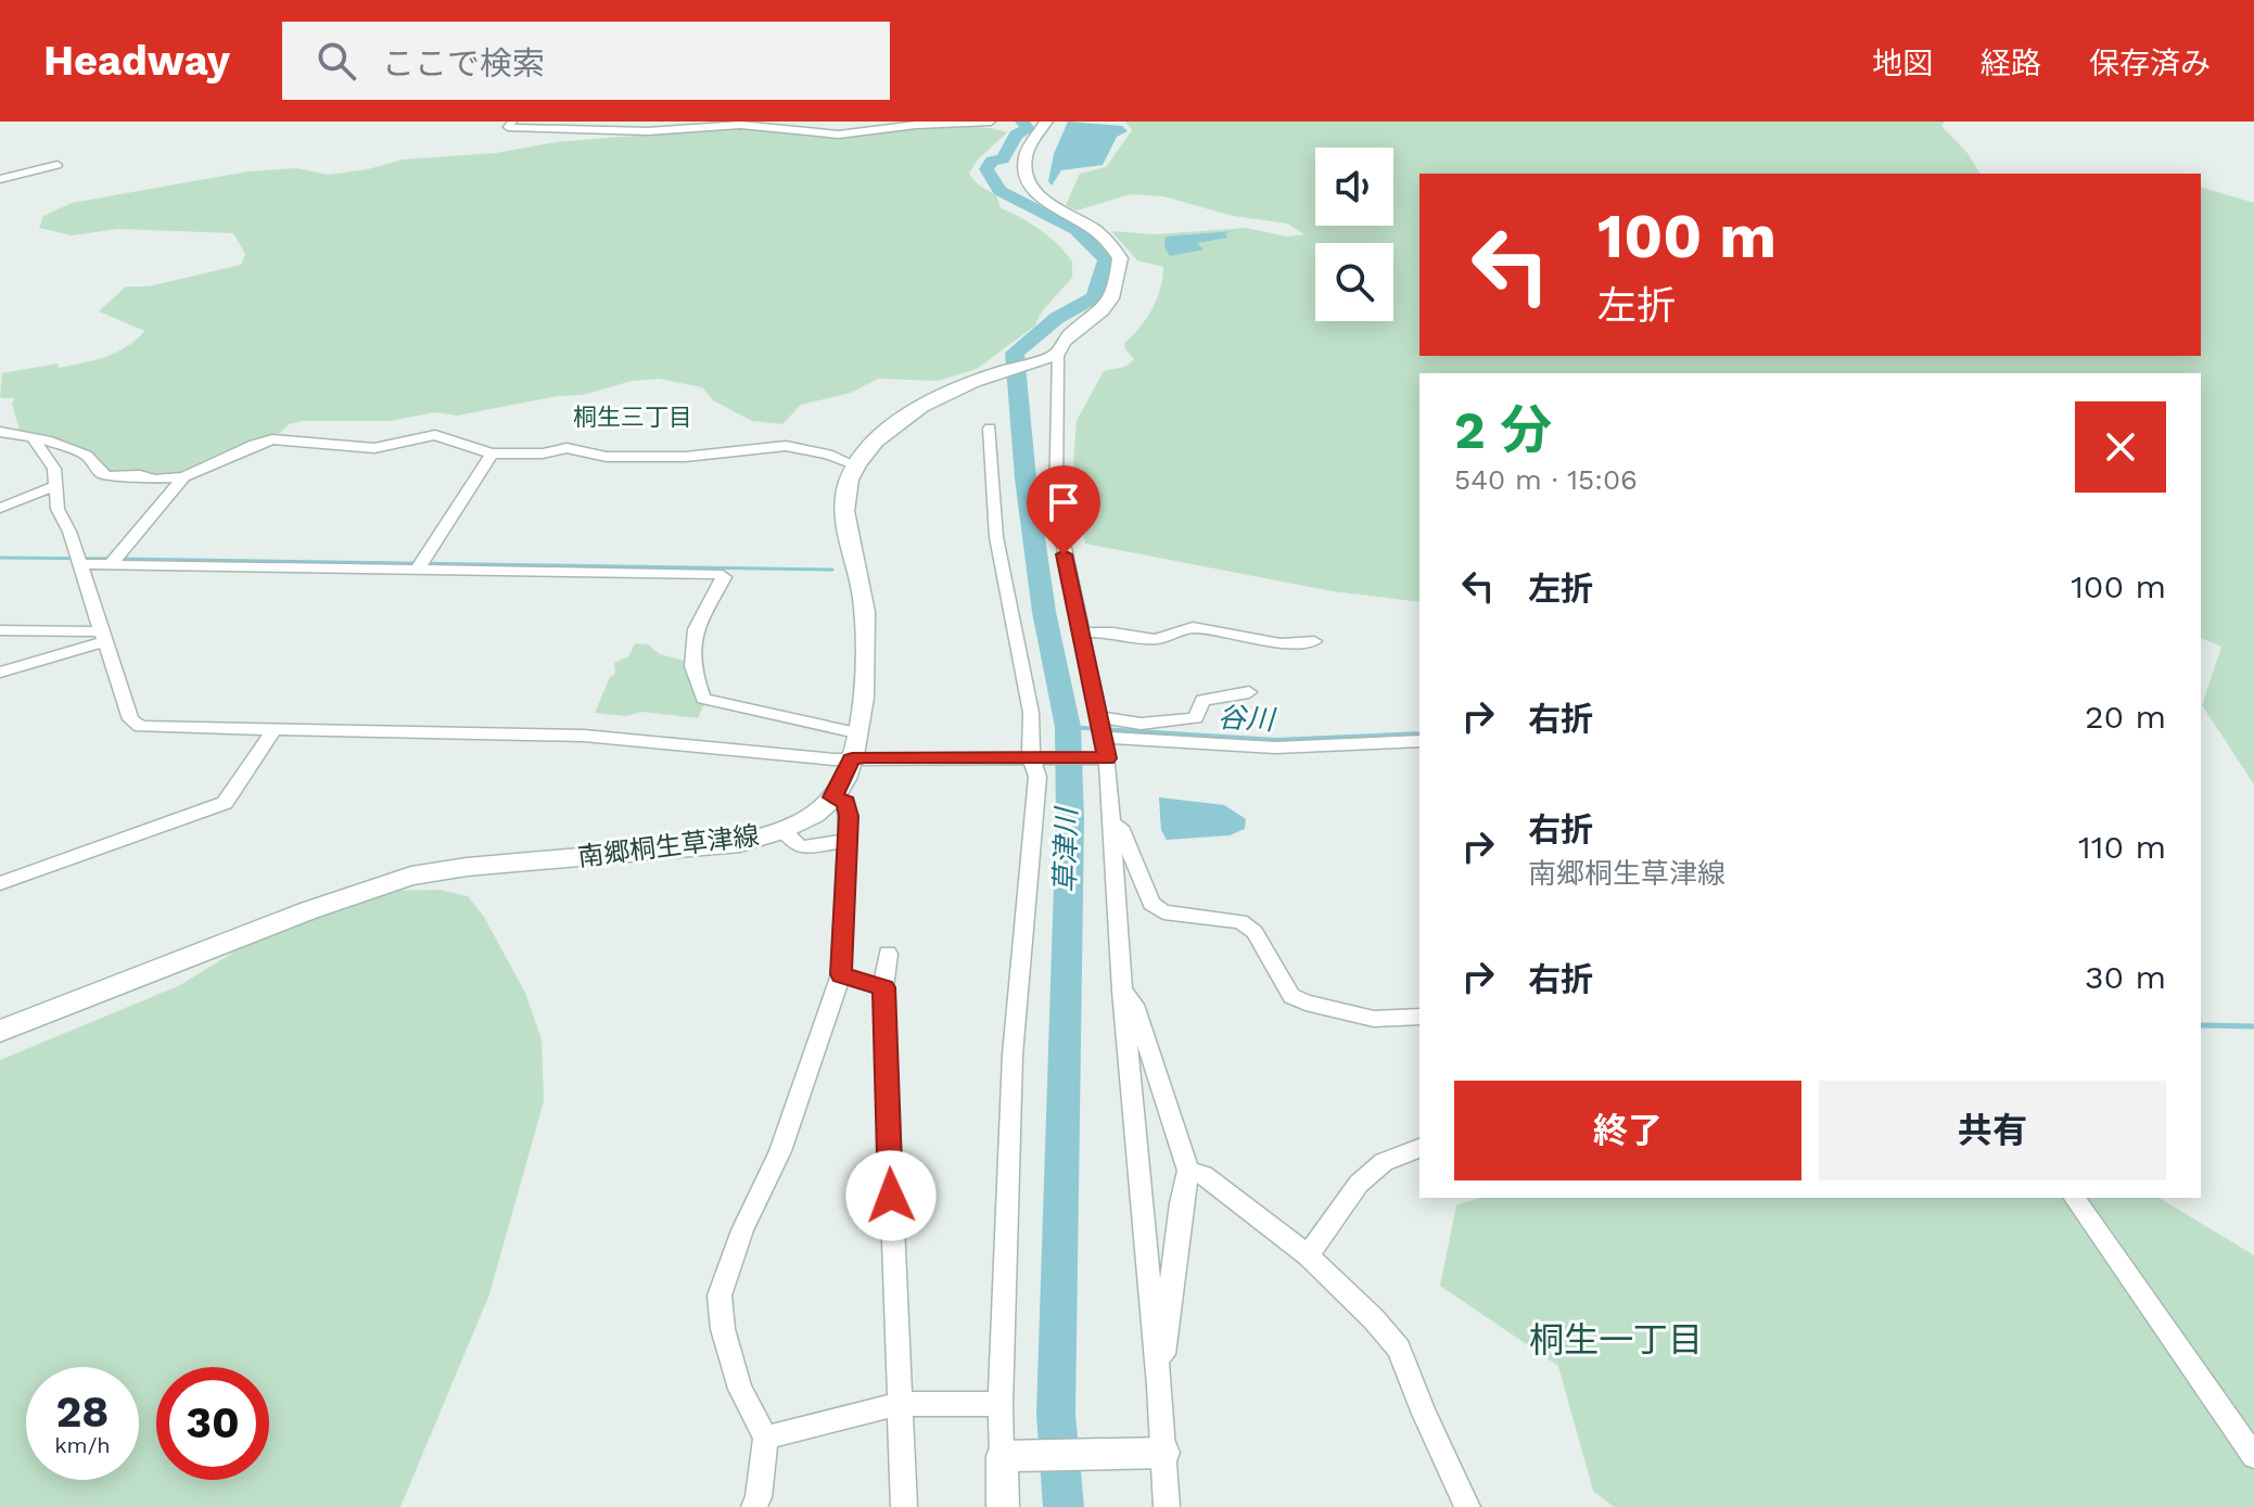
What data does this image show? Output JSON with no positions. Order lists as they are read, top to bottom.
{
  "streets": {
    "main road": ["南郷桐生草津線"]
  },
  "districts": ["桐生三丁目", "桐生一丁目"],
  "water": ["谷川", "草津川"],
  "page": {
    "header": "Headway",
    "search": "ここで検索",
    "nav": ["地図", "経路", "保存済み"],
    "turn": ["100 m", "左折"],
    "heading": ["2 分", "540 m · 15:06"],
    "list": [
      {
        "name": "左折",
        "value": "100 m"
      },
      {
        "name": "右折",
        "value": "20 m"
      },
      {
        "name": "右折",
        "note": "南郷桐生草津線",
        "value": "110 m"
      },
      {
        "name": "右折",
        "value": "30 m"
      }
    ],
    "buttons": ["終了", "共有"],
    "speed": "28 km/h",
    "limit": "30"
  }
}
